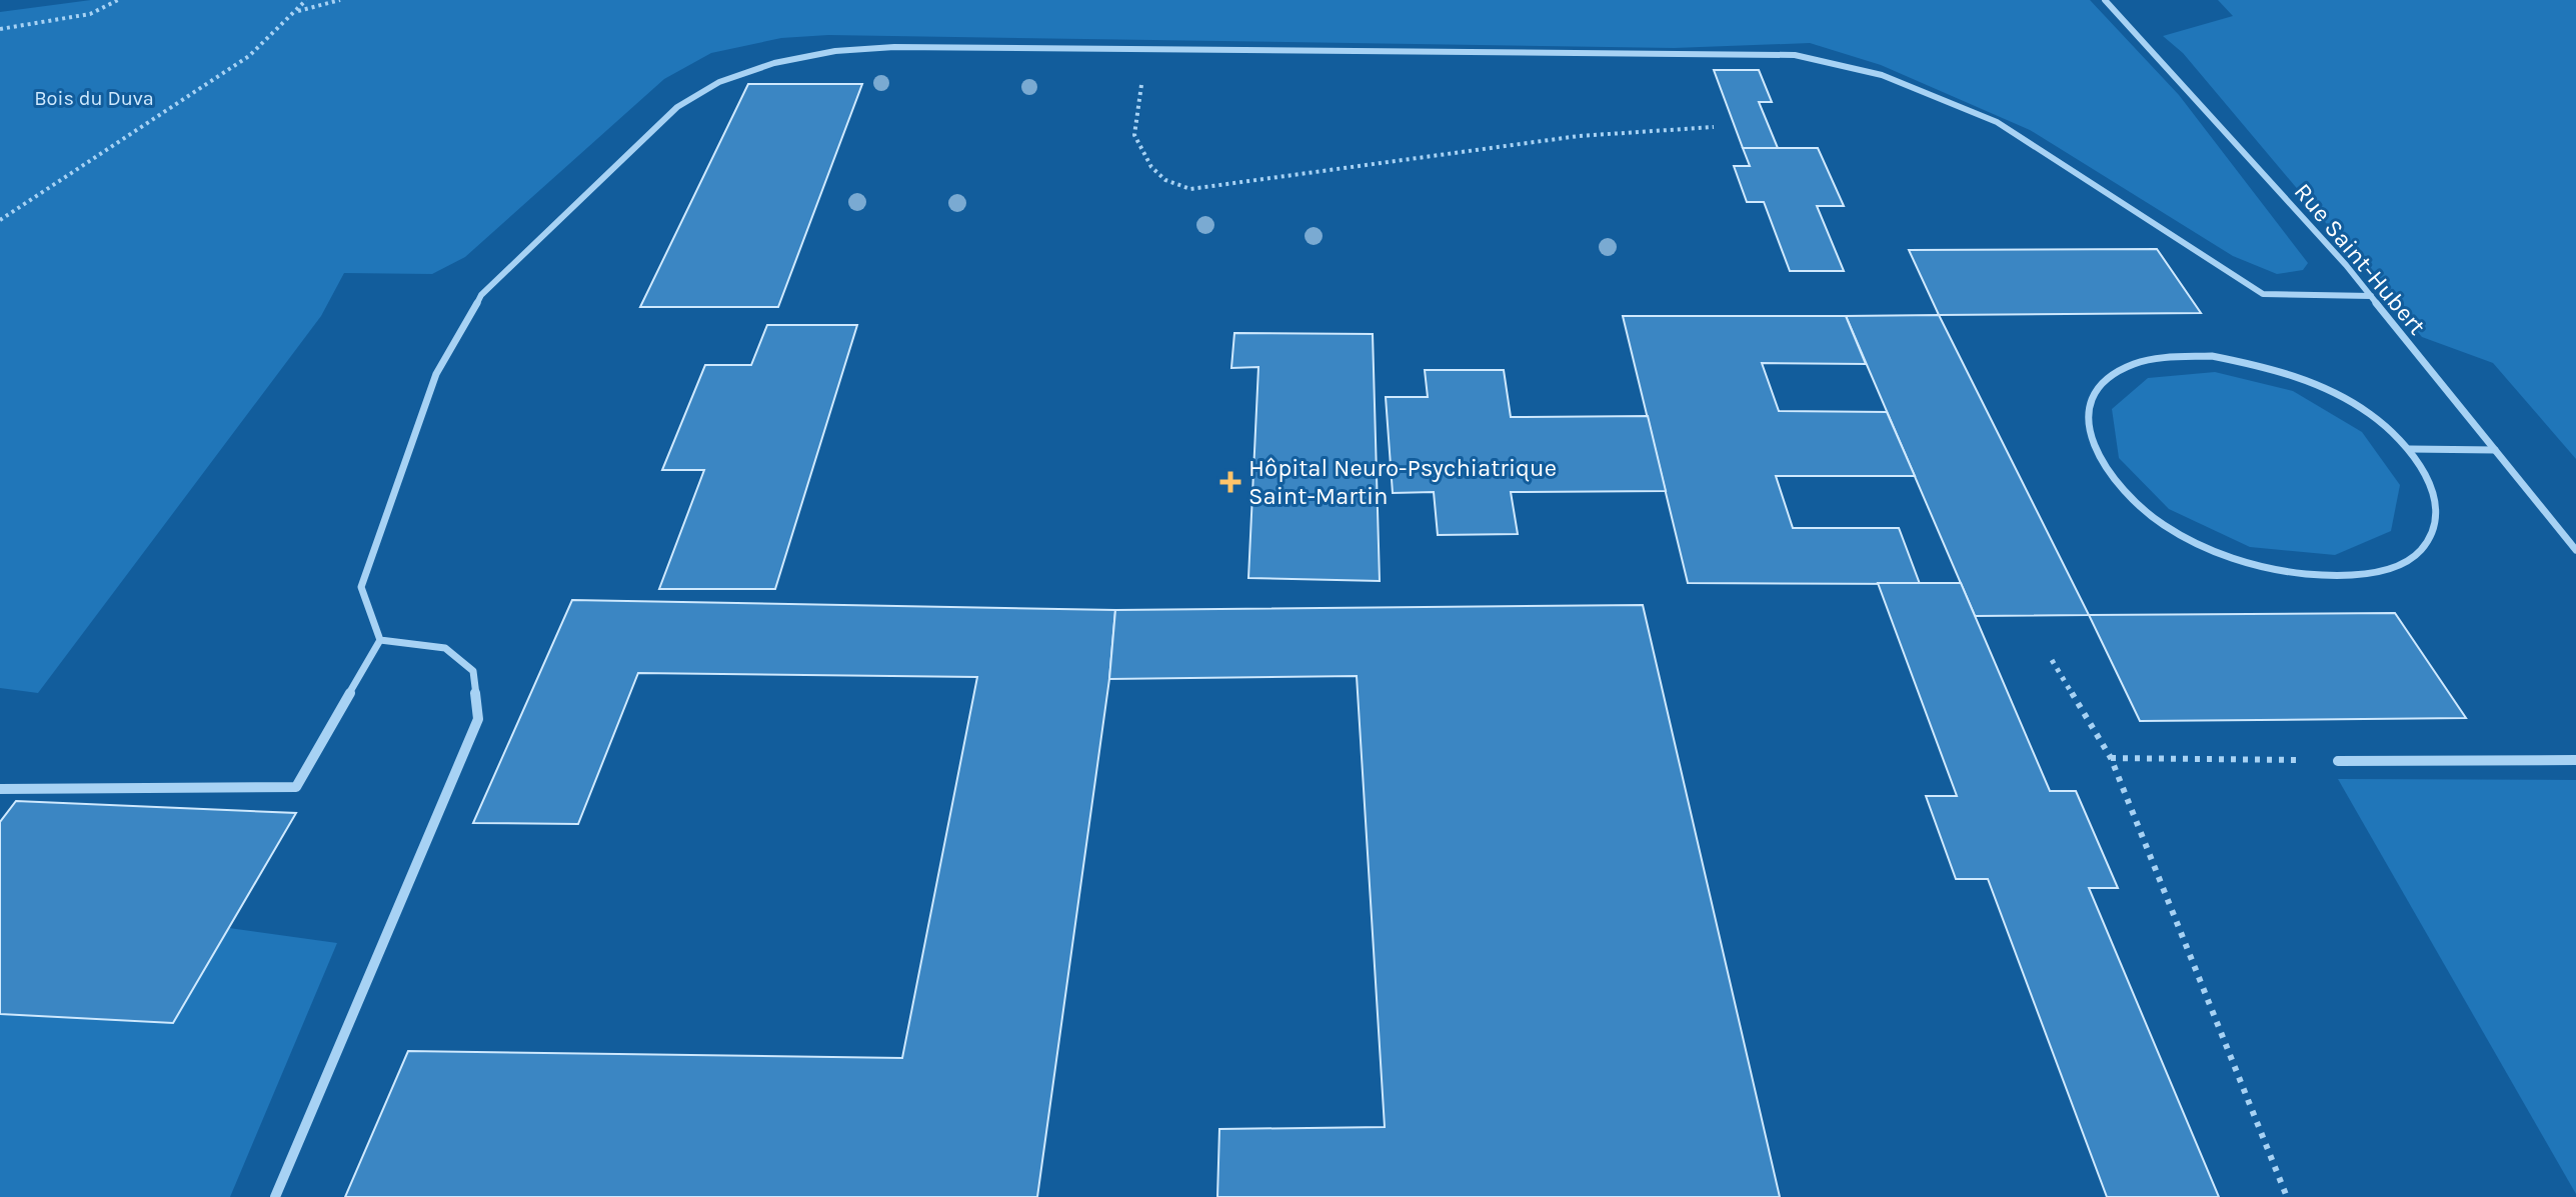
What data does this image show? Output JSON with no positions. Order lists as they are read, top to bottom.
{
  "streets": {
    "street": ["Rue Saint-Hubert"]
  },
  "parks": ["Bois du Duva"],
  "places": {
    "health": ["Hôpital Neuro-Psychiatrique Saint-Martin"]
  }
}
